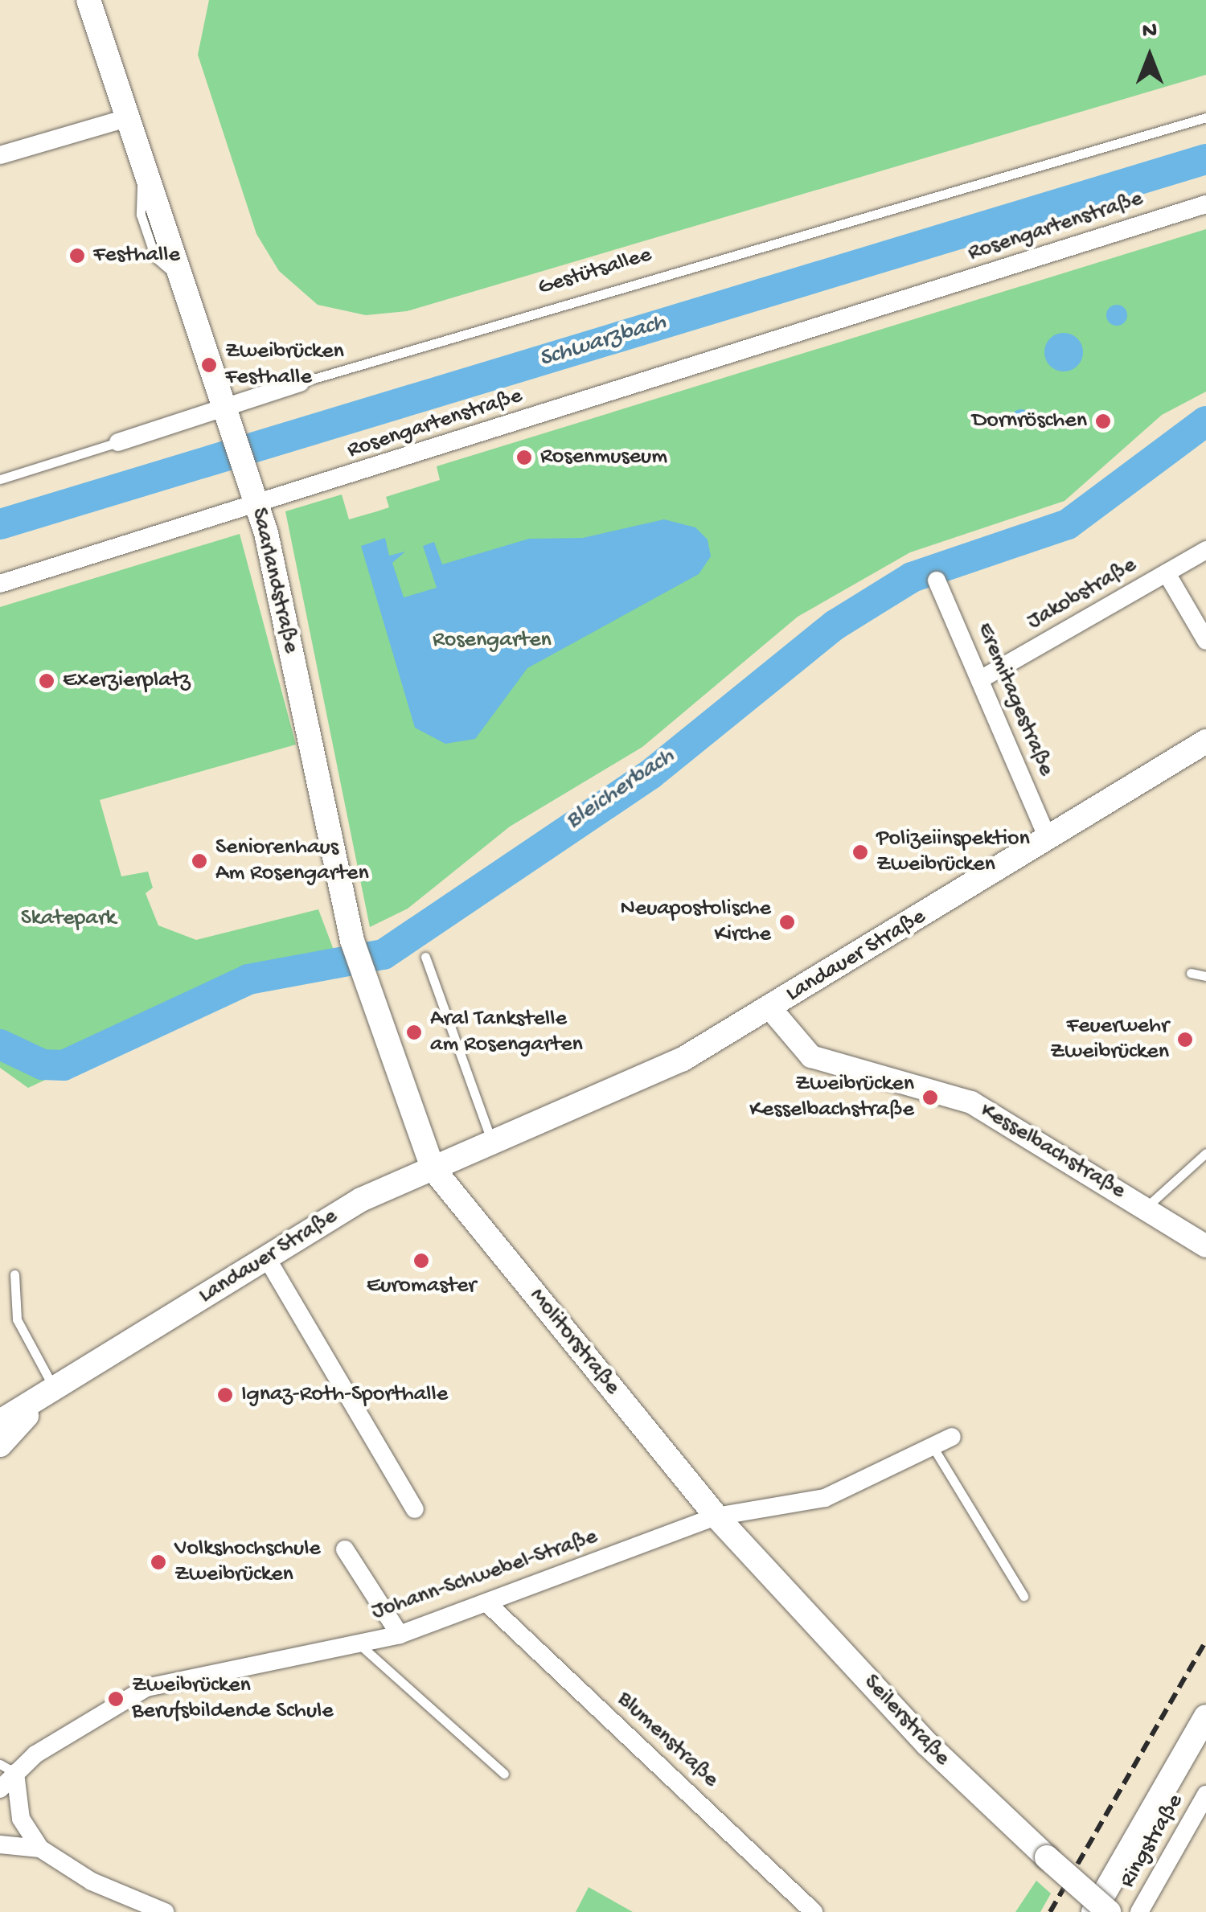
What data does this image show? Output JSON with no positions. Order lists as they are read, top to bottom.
{
  "streets": {
    "main road": [
      "Saarlandstraße",
      "Landauer Straße",
      "Molitorstraße",
      "Seilerstraße"
    ],
    "street": [
      "Rosengartenstraße",
      "Gestütsallee",
      "Jakobstraße",
      "Eremitagestraße",
      "Kesselbachstraße",
      "Johann-Schwebel-Straße",
      "Blumenstraße",
      "Ringstraße"
    ]
  },
  "crossings": [
    ["Rosengartenstraße", "Saarlandstraße"],
    ["Gestütsallee", "Saarlandstraße"],
    ["Saarlandstraße", "Landauer Straße"],
    ["Saarlandstraße", "Molitorstraße"],
    ["Jakobstraße", "Eremitagestraße"],
    ["Eremitagestraße", "Landauer Straße"],
    ["Landauer Straße", "Kesselbachstraße"],
    ["Landauer Straße", "Molitorstraße"],
    ["Molitorstraße", "Johann-Schwebel-Straße"],
    ["Molitorstraße", "Seilerstraße"],
    ["Johann-Schwebel-Straße", "Seilerstraße"],
    ["Johann-Schwebel-Straße", "Blumenstraße"]
  ],
  "water": ["Schwarzbach", "Bleicherbach"],
  "parks": ["Rosengarten", "Skatepark"],
  "places": [
    "Festhalle",
    "Zweibrücken Festhalle",
    "Dornröschen",
    "Rosenmuseum",
    "Exerzierplatz",
    "Polizeiinspektion Zweibrücken",
    "Seniorenhaus Am Rosengarten",
    "Neuapostolische Kirche",
    "Aral Tankstelle am Rosengarten",
    "Feuerwehr Zweibrücken",
    "Zweibrücken Kesselbachstraße",
    "Euromaster",
    "Ignaz-Roth-Sporthalle",
    "Volkshochschule Zweibrücken",
    "Zweibrücken Berufsbildende Schule"
  ],
  "north": "top"
}
